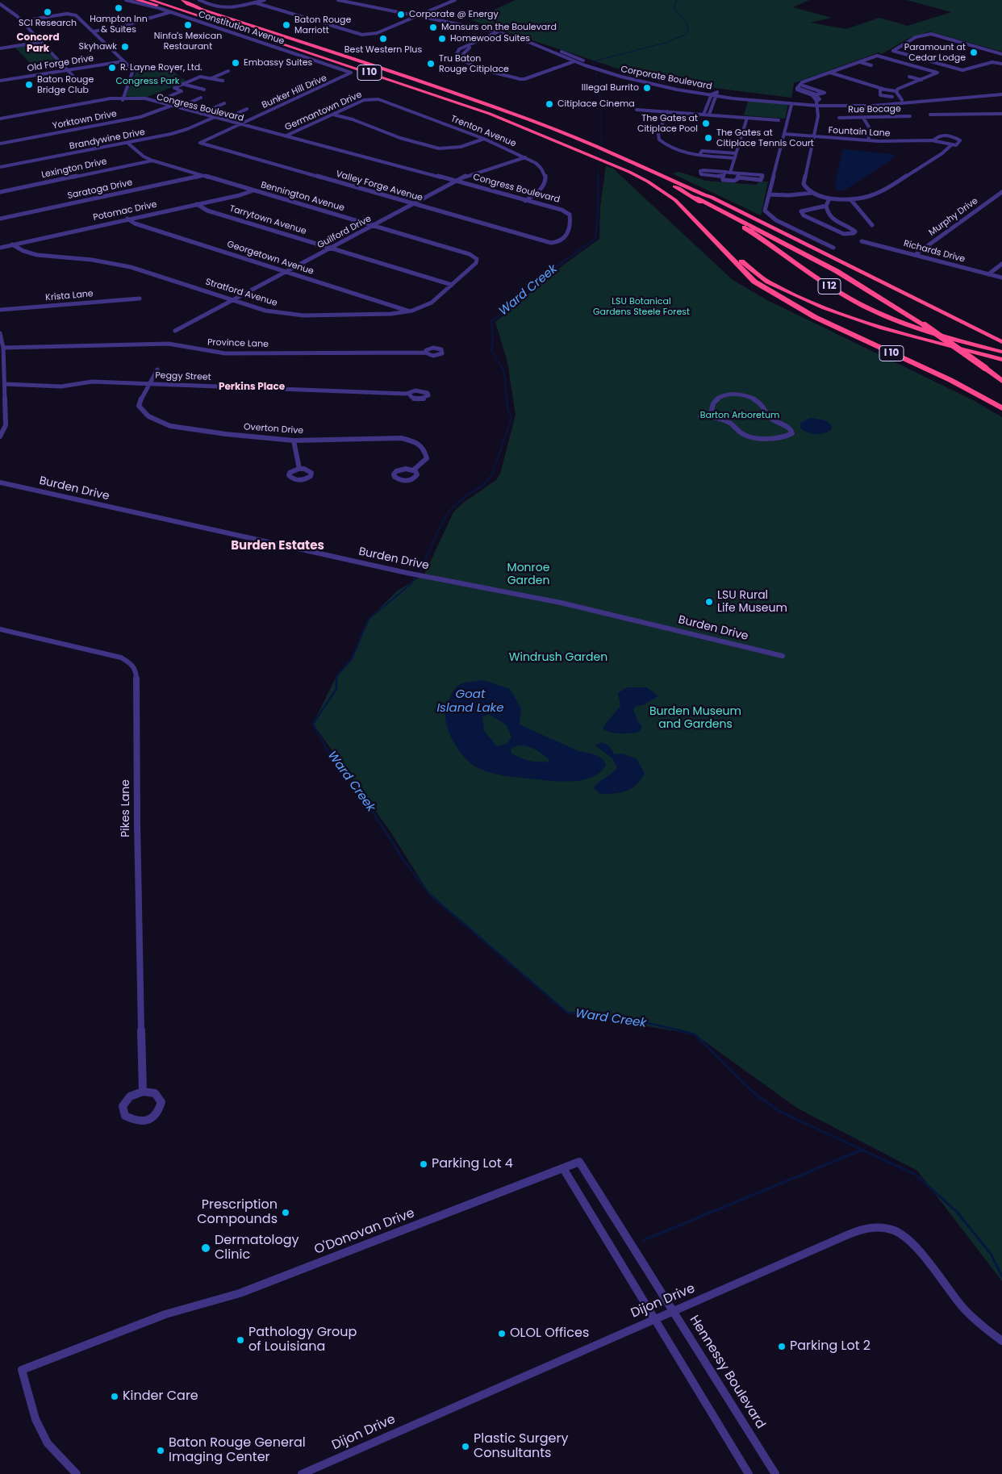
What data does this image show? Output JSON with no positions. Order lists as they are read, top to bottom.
{
  "streets": {
    "highway": ["I 10", "I 12"],
    "street": [
      "Constitution Avenue",
      "Old Forge Drive",
      "Corporate Boulevard",
      "Bunker Hill Drive",
      "Congress Boulevard",
      "Rue Bocage",
      "Germantown Drive",
      "Yorktown Drive",
      "Trenton Avenue",
      "Fountain Lane",
      "Brandywine Drive",
      "Lexington Drive",
      "Valley Forge Avenue",
      "Saratoga Drive",
      "Bennington Avenue",
      "Potomac Drive",
      "Murphy Drive",
      "Tarrytown Avenue",
      "Guilford Drive",
      "Richards Drive",
      "Georgetown Avenue",
      "Stratford Avenue",
      "Krista Lane",
      "Province Lane",
      "Peggy Street",
      "Overton Drive",
      "Burden Drive",
      "Pikes Lane",
      "O'Donovan Drive",
      "Dijon Drive",
      "Hennessy Boulevard"
    ]
  },
  "crossings": [
    ["Constitution Avenue", "Bunker Hill Drive"],
    ["I 10", "I 12"],
    ["Bunker Hill Drive", "Congress Boulevard"],
    ["Bunker Hill Drive", "Valley Forge Avenue"],
    ["Congress Boulevard", "Germantown Drive"],
    ["Congress Boulevard", "Yorktown Drive"],
    ["Congress Boulevard", "Trenton Avenue"],
    ["Congress Boulevard", "Brandywine Drive"],
    ["Congress Boulevard", "Valley Forge Avenue"],
    ["Congress Boulevard", "Guilford Drive"],
    ["Germantown Drive", "Trenton Avenue"],
    ["Trenton Avenue", "Guilford Drive"],
    ["Brandywine Drive", "Bennington Avenue"],
    ["Lexington Drive", "Bennington Avenue"],
    ["Valley Forge Avenue", "Guilford Drive"],
    ["Saratoga Drive", "Bennington Avenue"],
    ["Bennington Avenue", "Potomac Drive"],
    ["Bennington Avenue", "Guilford Drive"],
    ["Bennington Avenue", "Stratford Avenue"],
    ["Potomac Drive", "Tarrytown Avenue"],
    ["Potomac Drive", "Georgetown Avenue"],
    ["Potomac Drive", "Stratford Avenue"],
    ["Murphy Drive", "Richards Drive"],
    ["Tarrytown Avenue", "Guilford Drive"],
    ["Tarrytown Avenue", "Stratford Avenue"],
    ["Guilford Drive", "Georgetown Avenue"],
    ["Guilford Drive", "Stratford Avenue"],
    ["Georgetown Avenue", "Stratford Avenue"],
    ["Peggy Street", "Overton Drive"],
    ["O'Donovan Drive", "Hennessy Boulevard"],
    ["Dijon Drive", "Hennessy Boulevard"]
  ],
  "districts": ["Concord Park", "Perkins Place", "Burden Estates"],
  "water": ["Ward Creek", "Goat Island Lake"],
  "parks": [
    "Congress Park",
    "LSU Botanical Gardens Steele Forest",
    "Barton Arboretum",
    "Monroe Garden",
    "Windrush Garden",
    "Burden Museum and Gardens"
  ],
  "places": [
    "Hampton Inn & Suites",
    "SCI Research",
    "Corporate @ Energy",
    "Ninfa's Mexican Restaurant",
    "Baton Rouge Marriott",
    "Mansurs on the Boulevard",
    "Best Western Plus",
    "Homewood Suites",
    "Skyhawk",
    "Paramount at Cedar Lodge",
    "Embassy Suites",
    "Tru Baton Rouge Citiplace",
    "R. Layne Royer, Ltd.",
    "Baton Rouge Bridge Club",
    "Illegal Burrito",
    "Citiplace Cinema",
    "The Gates at Citiplace Pool",
    "The Gates at Citiplace Tennis Court",
    "LSU Rural Life Museum",
    "Parking Lot 4",
    "Prescription Compounds",
    "Dermatology Clinic",
    "OLOL Offices",
    "Pathology Group of Louisiana",
    "Parking Lot 2",
    "Kinder Care",
    "Plastic Surgery Consultants",
    "Baton Rouge General Imaging Center"
  ]
}
